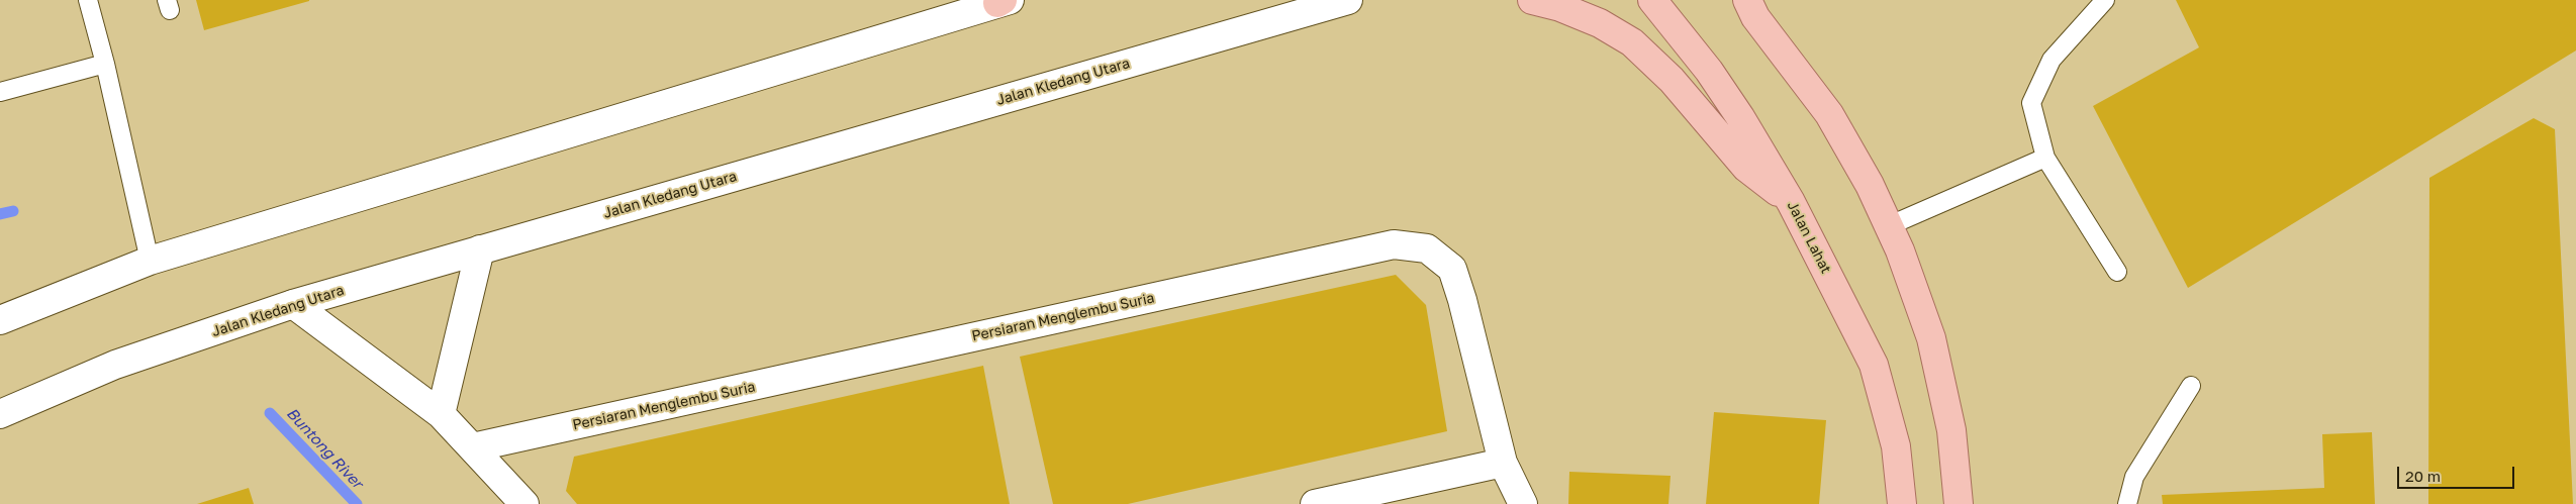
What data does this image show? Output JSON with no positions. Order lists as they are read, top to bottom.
{
  "streets": {
    "main road": ["Jalan Kledang Utara", "Jalan Lahat", "Persiaran Menglembu Suria"]
  },
  "water": ["Buntong River"],
  "scale_bar": "20 m"
}
